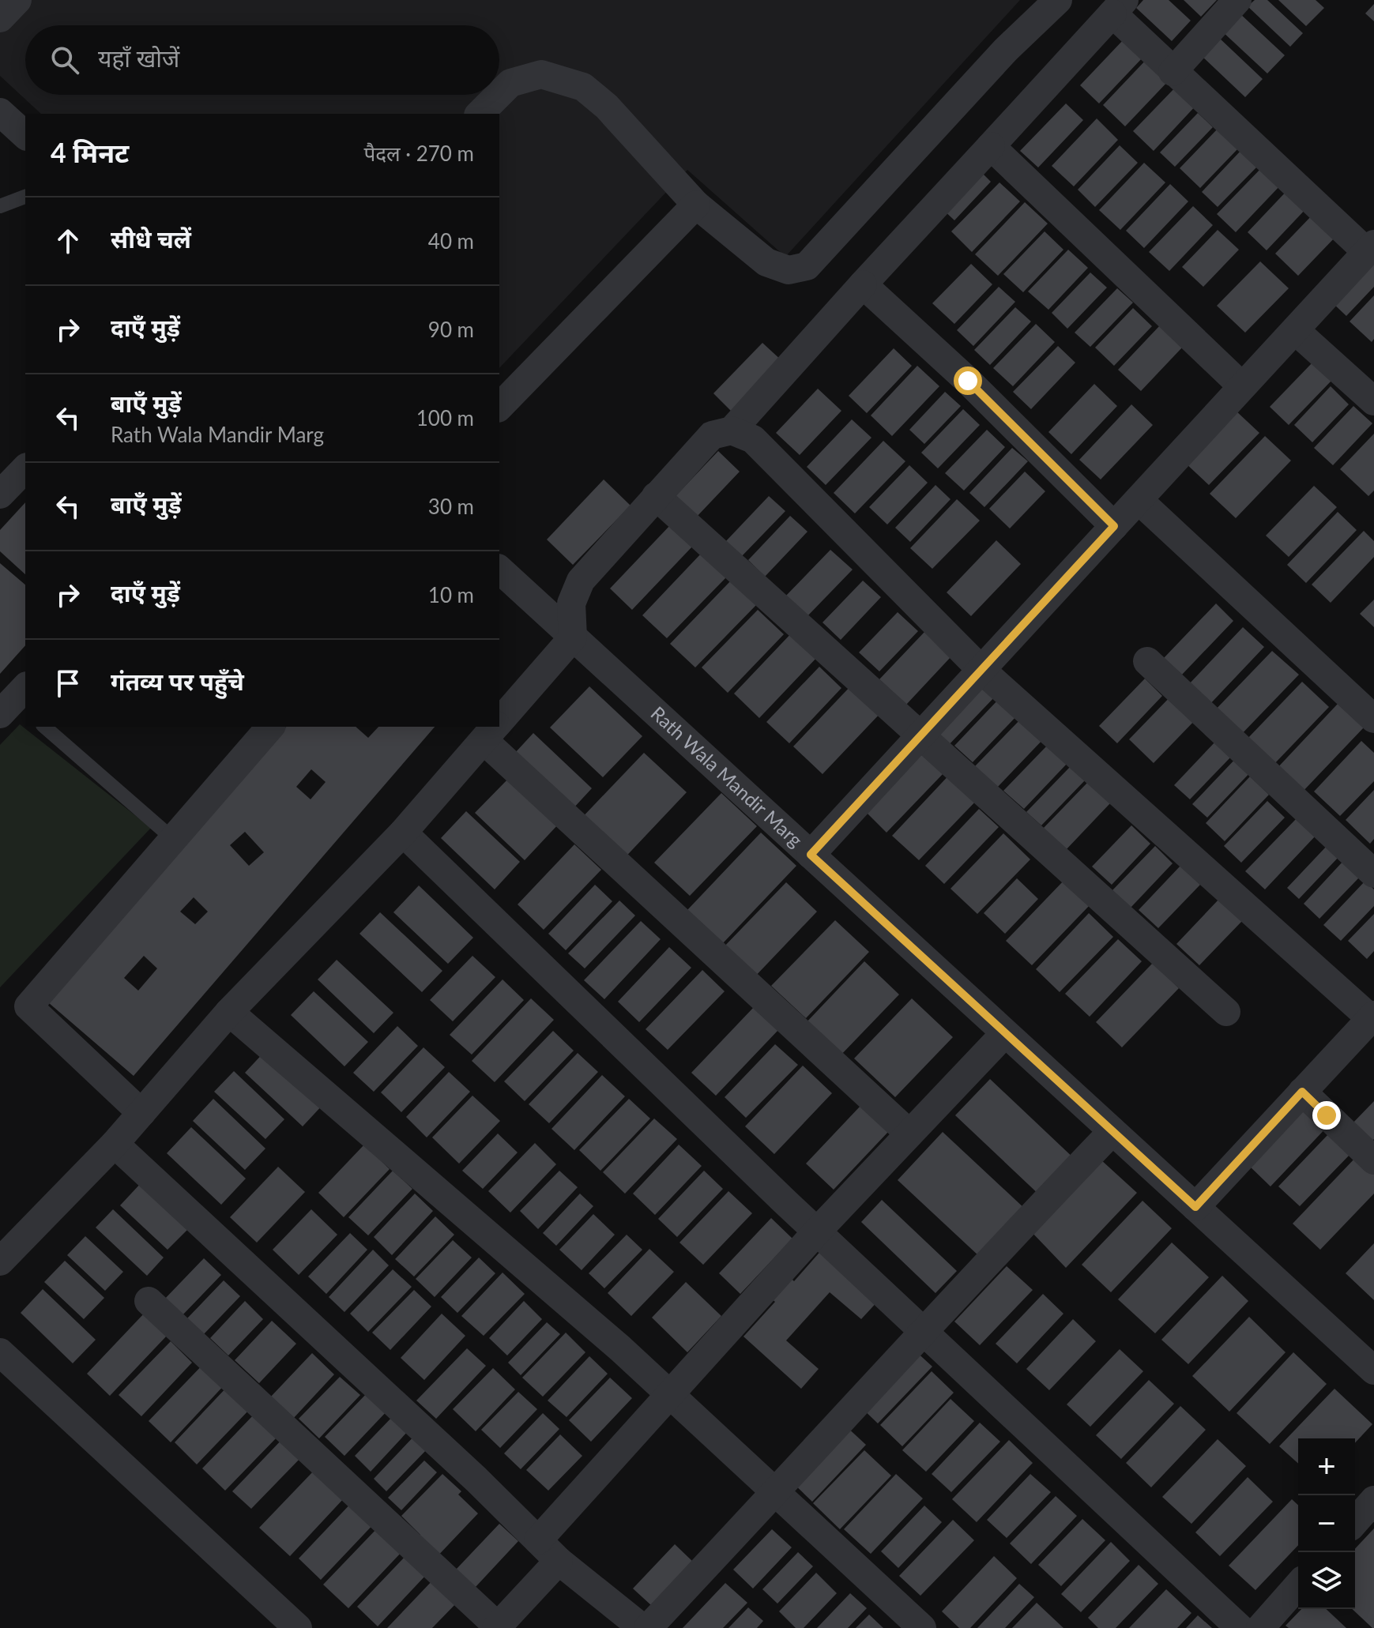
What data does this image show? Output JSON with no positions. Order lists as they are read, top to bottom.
{
  "streets": {
    "street": ["Rath Wala Mandir Marg"]
  },
  "page": {
    "search": "यहाँ खोजें",
    "heading": ["4 मिनट", "पैदल · 270 m"],
    "list": [
      ["सीधे चलें", "40 m"],
      ["दाएँ मुड़ें", "90 m"],
      ["बाएँ मुड़ें", "Rath Wala Mandir Marg", "100 m"],
      ["बाएँ मुड़ें", "30 m"],
      ["दाएँ मुड़ें", "10 m"],
      "गंतव्य पर पहुँचे"
    ],
    "map_buttons": ["+", "−"]
  }
}
